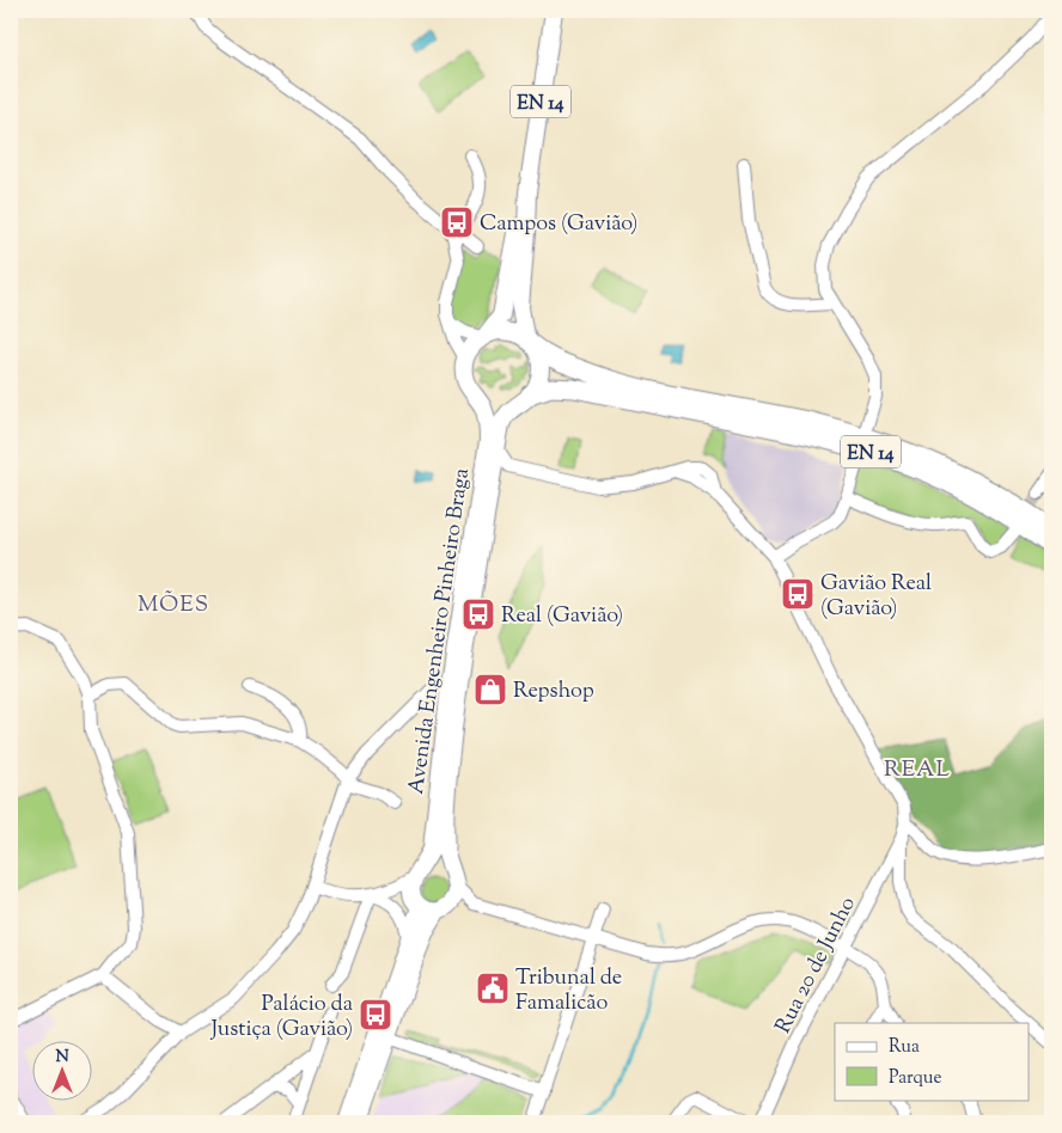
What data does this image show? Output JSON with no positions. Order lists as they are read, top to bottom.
{
  "streets": {
    "highway": ["EN 14"],
    "main road": ["Avenida Engenheiro Pinheiro Braga"],
    "street": ["Rua 20 de Junho"]
  },
  "crossings": [
    ["EN 14", "Avenida Engenheiro Pinheiro Braga"]
  ],
  "districts": ["MÕES", "REAL"],
  "places": {
    "bus stop": [
      "Campos (Gavião)",
      "Gavião Real (Gavião)",
      "Real (Gavião)",
      "Palácio da Justiça (Gavião)"
    ],
    "shop": ["Repshop"],
    "public building": ["Tribunal de Famalicão"]
  },
  "legend": ["Rua", "Parque"],
  "north": "top"
}
